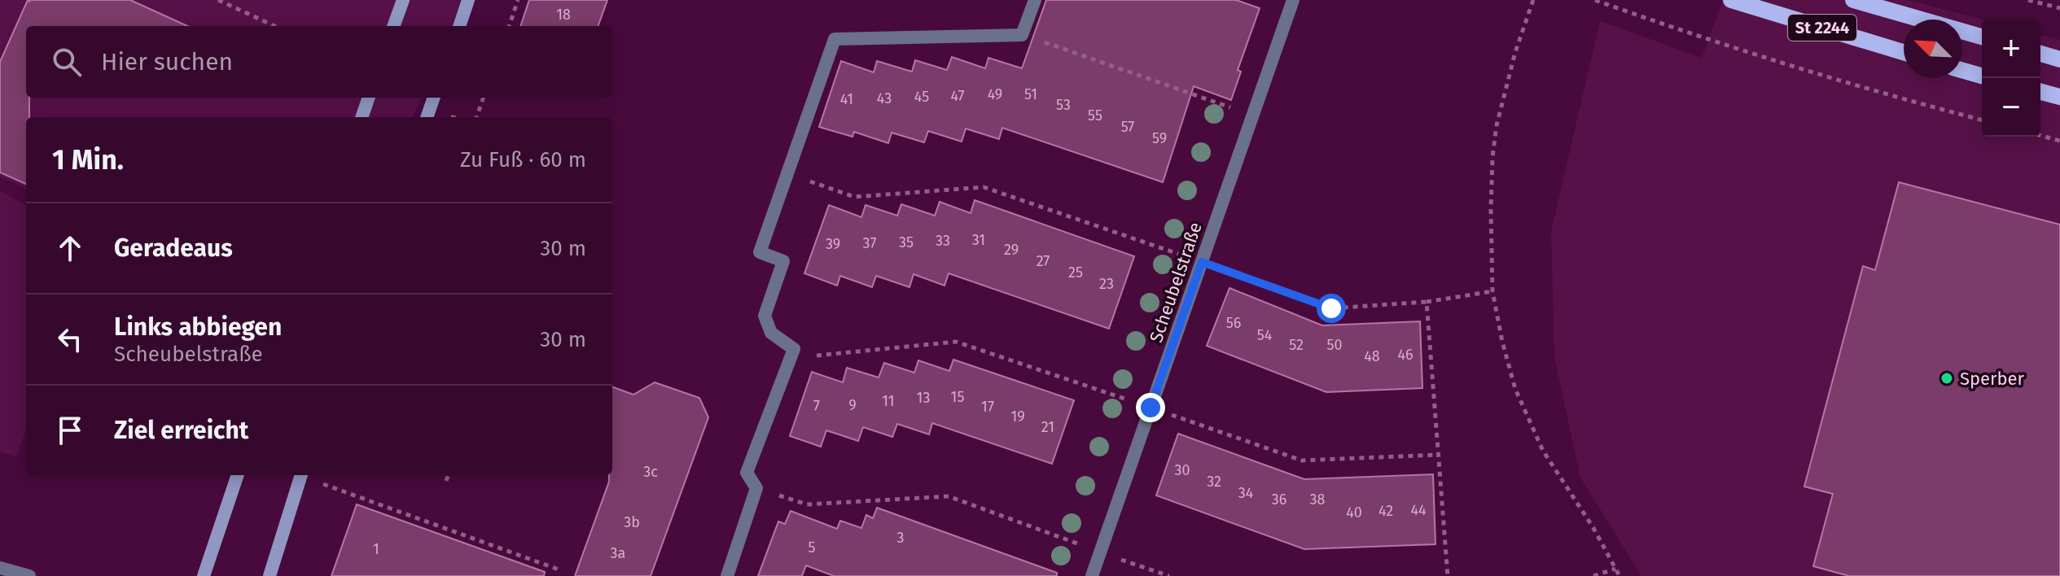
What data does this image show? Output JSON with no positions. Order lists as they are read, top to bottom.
{
  "streets": {
    "main road": ["St 2244"],
    "street": ["Scheubelstraße"]
  },
  "places": ["Sperber"],
  "house_numbers": [
    "18",
    "49",
    "51",
    "47",
    "45",
    "43",
    "41",
    "53",
    "55",
    "57",
    "59",
    "31",
    "33",
    "35",
    "37",
    "39",
    "29",
    "27",
    "25",
    "23",
    "56",
    "54",
    "52",
    "50",
    "46",
    "48",
    "15",
    "13",
    "11",
    "9",
    "7",
    "17",
    "19",
    "21",
    "30",
    "3c",
    "32",
    "34",
    "36",
    "38",
    "44",
    "42",
    "40",
    "3b",
    "3",
    "5",
    "1",
    "3a"
  ],
  "north": "top left",
  "page": {
    "map_buttons": ["+", "−"],
    "search": "Hier suchen",
    "heading": ["1 Min.", "Zu Fuß · 60 m"],
    "list": [
      ["Geradeaus", "30 m"],
      ["Links abbiegen", "Scheubelstraße", "30 m"],
      "Ziel erreicht"
    ]
  }
}
